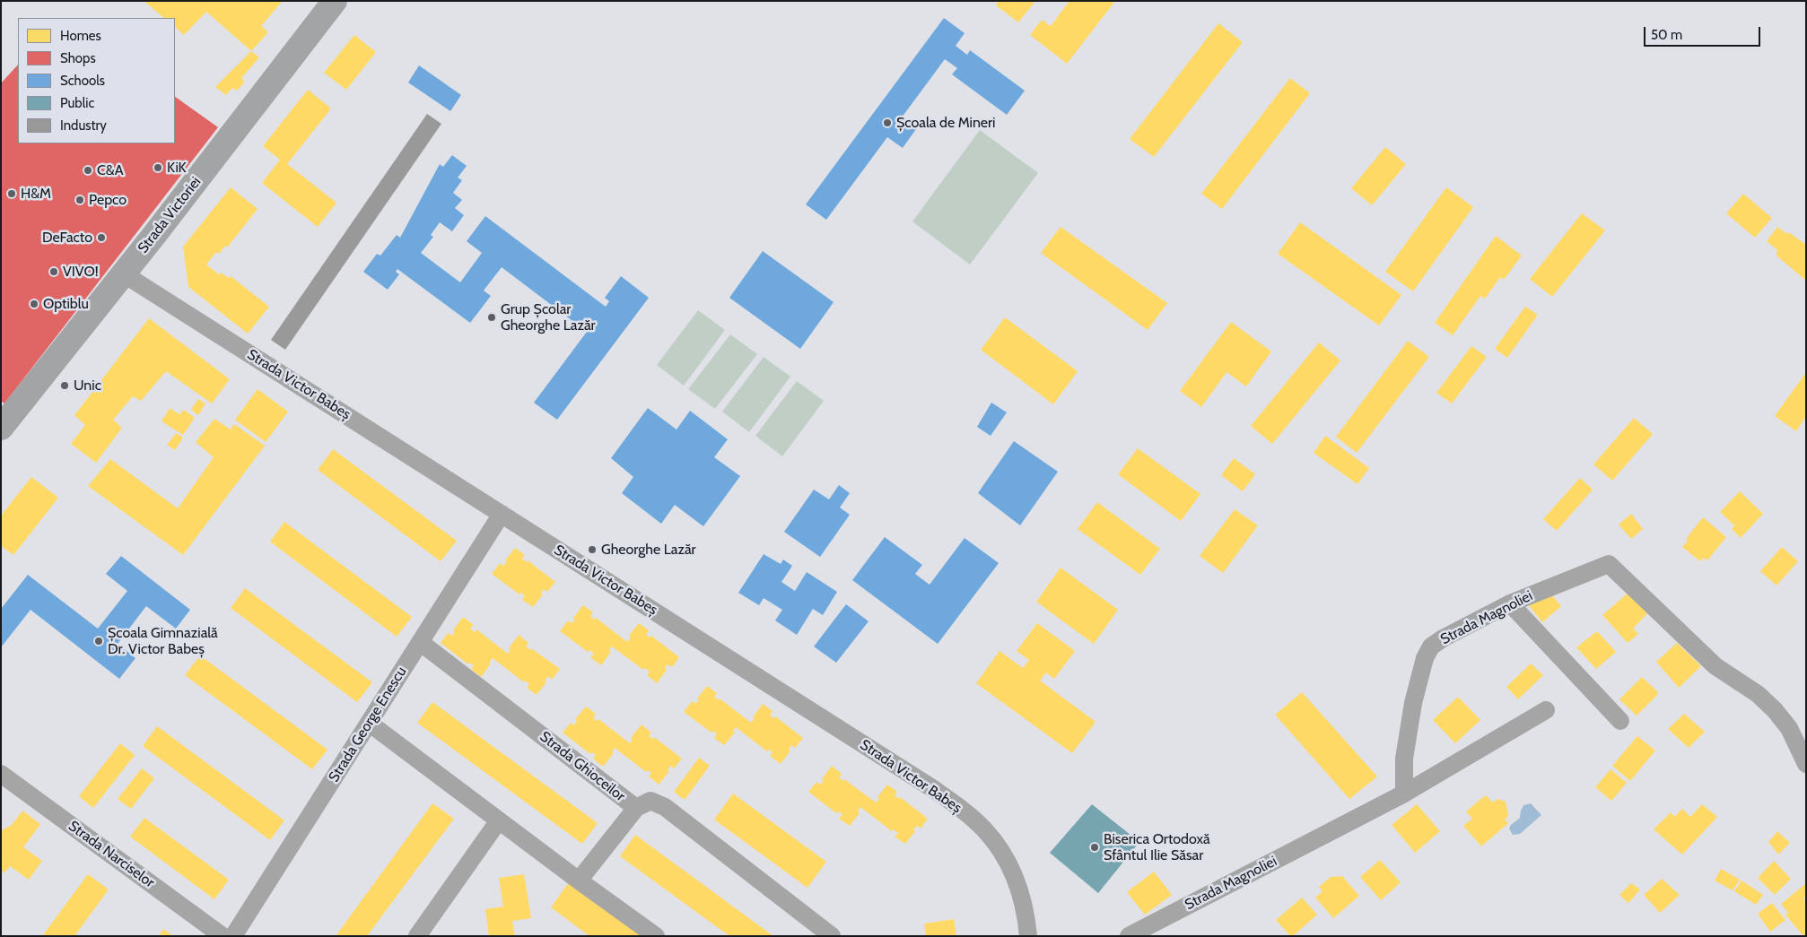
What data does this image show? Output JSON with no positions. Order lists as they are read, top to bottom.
{
  "streets": {
    "street": [
      "Strada Victoriei",
      "Strada Victor Babeș",
      "Strada Magnoliei",
      "Strada George Enescu",
      "Strada Ghioceilor",
      "Strada Narciselor"
    ]
  },
  "crossings": [
    ["Strada Victoriei", "Strada Victor Babeș"],
    ["Strada Victor Babeș", "Strada George Enescu"],
    ["Strada George Enescu", "Strada Ghioceilor"]
  ],
  "places": [
    "Școala de Mineri",
    "KiK",
    "C&A",
    "H&M",
    "Pepco",
    "DeFacto",
    "VIVO!",
    "Optiblu",
    "Grup Școlar Gheorghe Lazăr",
    "Unic",
    "Gheorghe Lazăr",
    "Școala Gimnazială Dr. Victor Babeș",
    "Biserica Ortodoxă Sfântul Ilie Săsar"
  ],
  "legend": [
    "Homes",
    "Shops",
    "Schools",
    "Public",
    "Industry"
  ],
  "scale_bar": "50 m"
}
